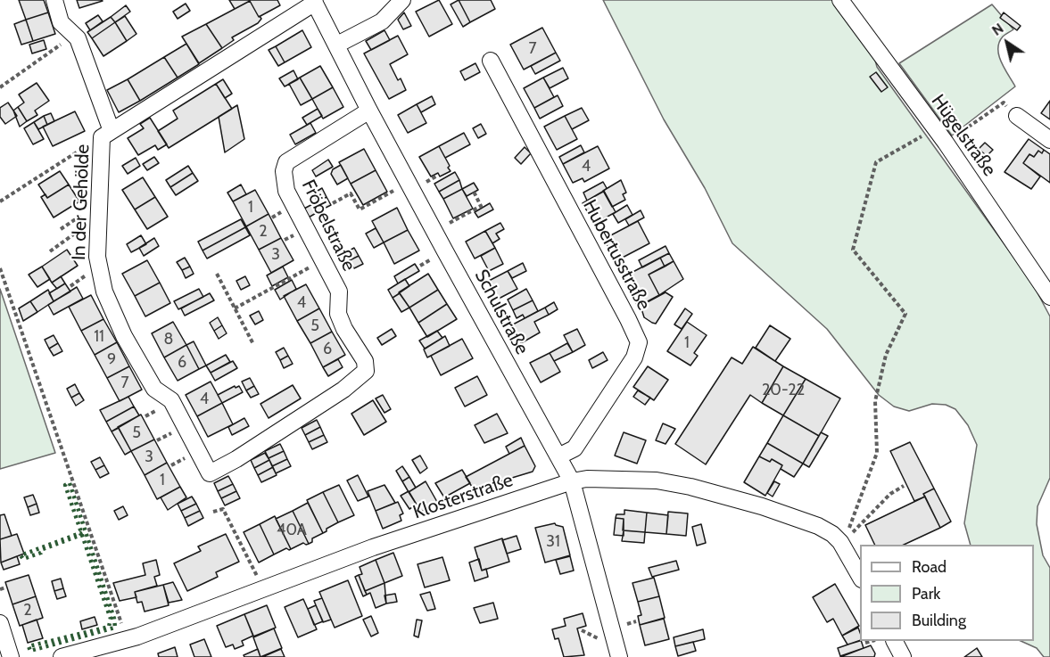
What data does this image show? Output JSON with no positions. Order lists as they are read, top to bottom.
{
  "streets": {
    "street": [
      "Hügelstraße",
      "In der Gehölde",
      "Fröbelstraße",
      "Hubertusstraße",
      "Schulstraße",
      "Klosterstraße"
    ]
  },
  "crossings": [
    ["In der Gehölde", "Fröbelstraße"],
    ["In der Gehölde", "Schulstraße"],
    ["Fröbelstraße", "Schulstraße"],
    ["Hubertusstraße", "Schulstraße"],
    ["Schulstraße", "Klosterstraße"]
  ],
  "house_numbers": [
    "7",
    "4",
    "1",
    "2",
    "3",
    "4",
    "5",
    "11",
    "8",
    "1",
    "6",
    "9",
    "6",
    "7",
    "20-22",
    "4",
    "5",
    "3",
    "1",
    "40A",
    "31",
    "2"
  ],
  "legend": ["Road", "Park", "Building"],
  "north": "top left"
}
